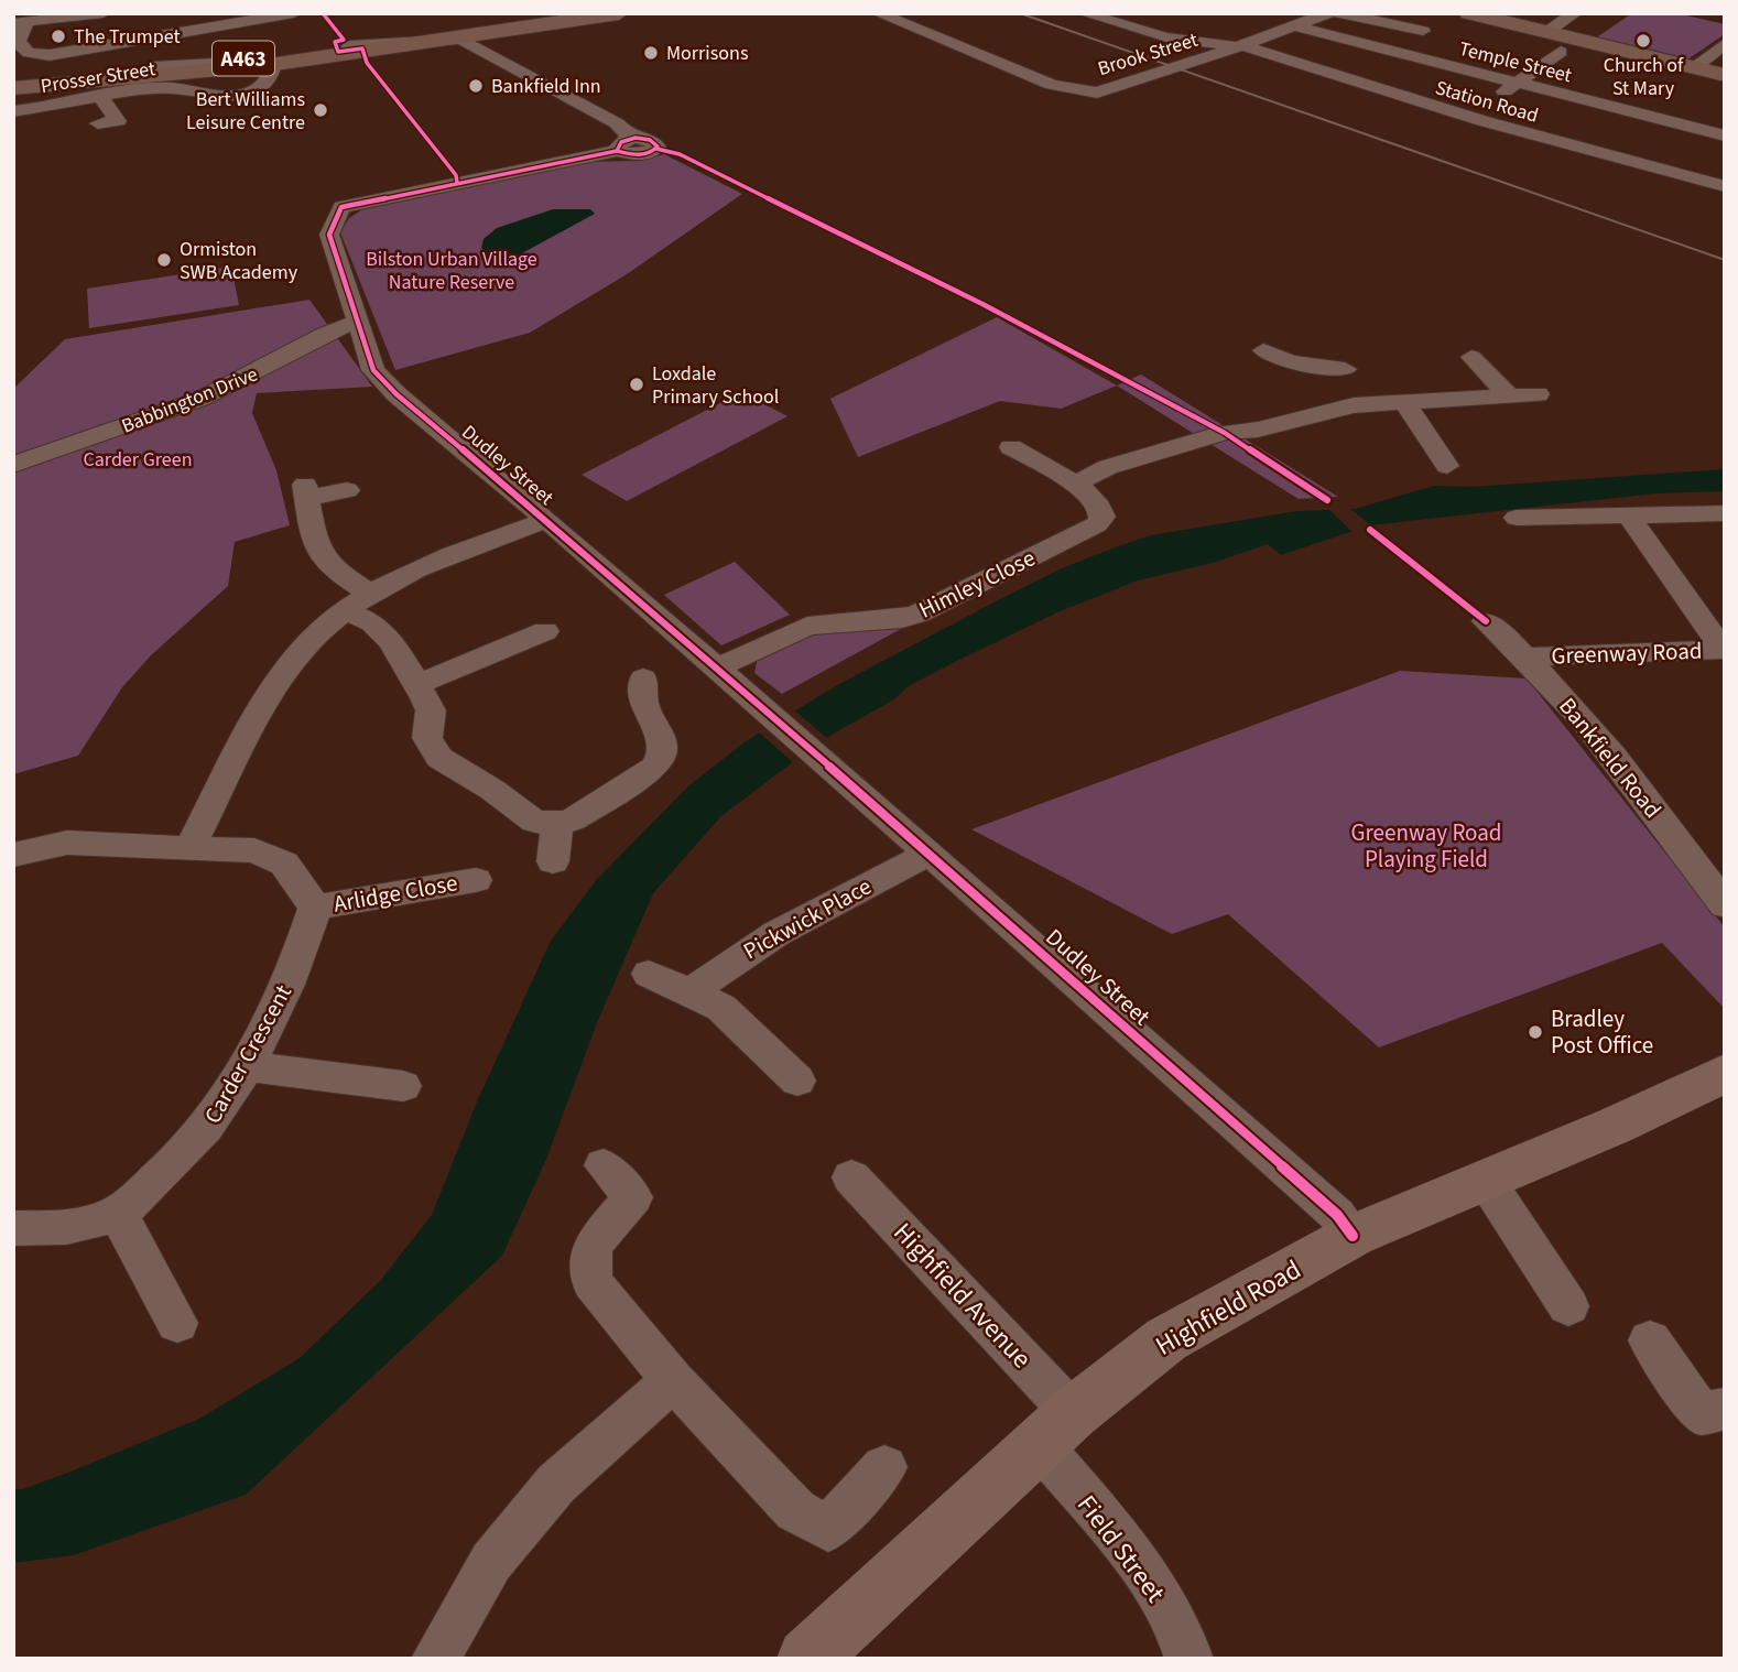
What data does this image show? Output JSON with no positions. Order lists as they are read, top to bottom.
{
  "streets": {
    "highway": ["A463"],
    "main road": ["Highfield Road"],
    "street": [
      "Brook Street",
      "Temple Street",
      "Prosser Street",
      "Station Road",
      "Babbington Drive",
      "Dudley Street",
      "Himley Close",
      "Greenway Road",
      "Bankfield Road",
      "Arlidge Close",
      "Pickwick Place",
      "Carder Crescent",
      "Highfield Avenue",
      "Field Street"
    ]
  },
  "crossings": [
    ["Brook Street", "Temple Street"],
    ["Brook Street", "Station Road"],
    ["Babbington Drive", "Dudley Street"],
    ["Dudley Street", "Himley Close"],
    ["Dudley Street", "Pickwick Place"],
    ["Dudley Street", "Highfield Road"],
    ["Greenway Road", "Bankfield Road"],
    ["Arlidge Close", "Carder Crescent"],
    ["Highfield Avenue", "Highfield Road"],
    ["Highfield Avenue", "Field Street"],
    ["Highfield Road", "Field Street"]
  ],
  "parks": ["Bilston Urban Village Nature Reserve", "Carder Green", "Greenway Road Playing Field"],
  "places": [
    "The Trumpet",
    "Church of St Mary",
    "Morrisons",
    "Bankfield Inn",
    "Bert Williams Leisure Centre",
    "Ormiston SWB Academy",
    "Loxdale Primary School",
    "Bradley Post Office"
  ]
}
